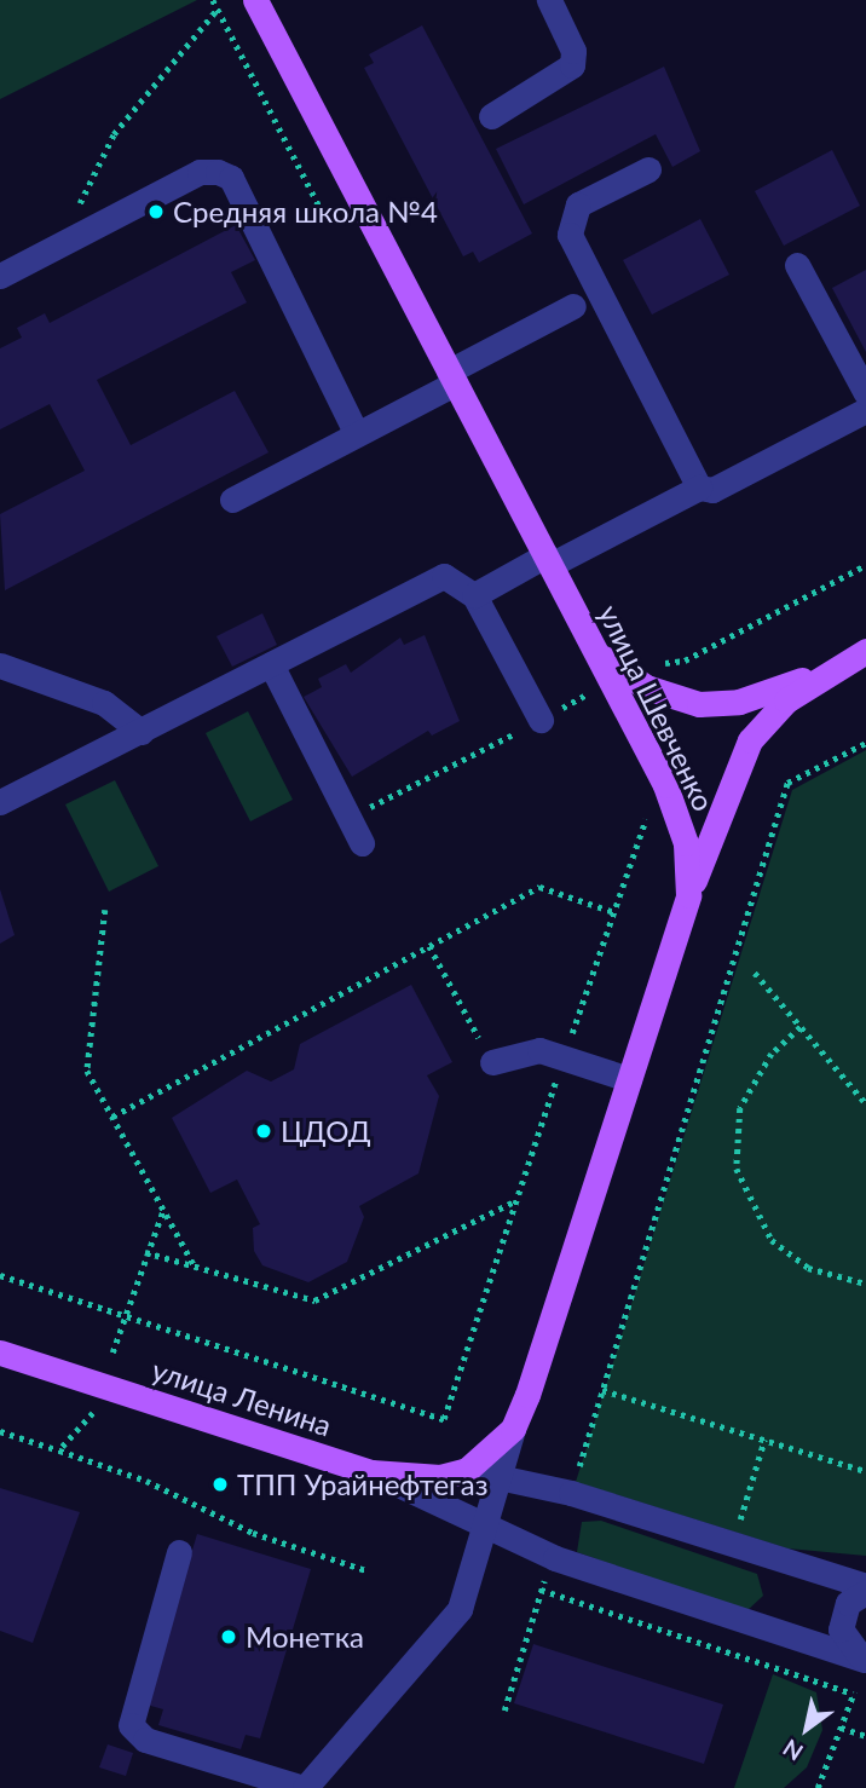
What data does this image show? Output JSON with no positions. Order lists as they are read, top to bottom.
{
  "streets": {
    "main road": ["улица Шевченко", "улица Ленина"]
  },
  "crossings": [
    ["улица Шевченко", "улица Ленина"]
  ],
  "places": [
    "Средняя школа №4",
    "ЦДОД",
    "ТПП Урайнефтегаз",
    "Монетка"
  ],
  "north": "bottom left"
}
